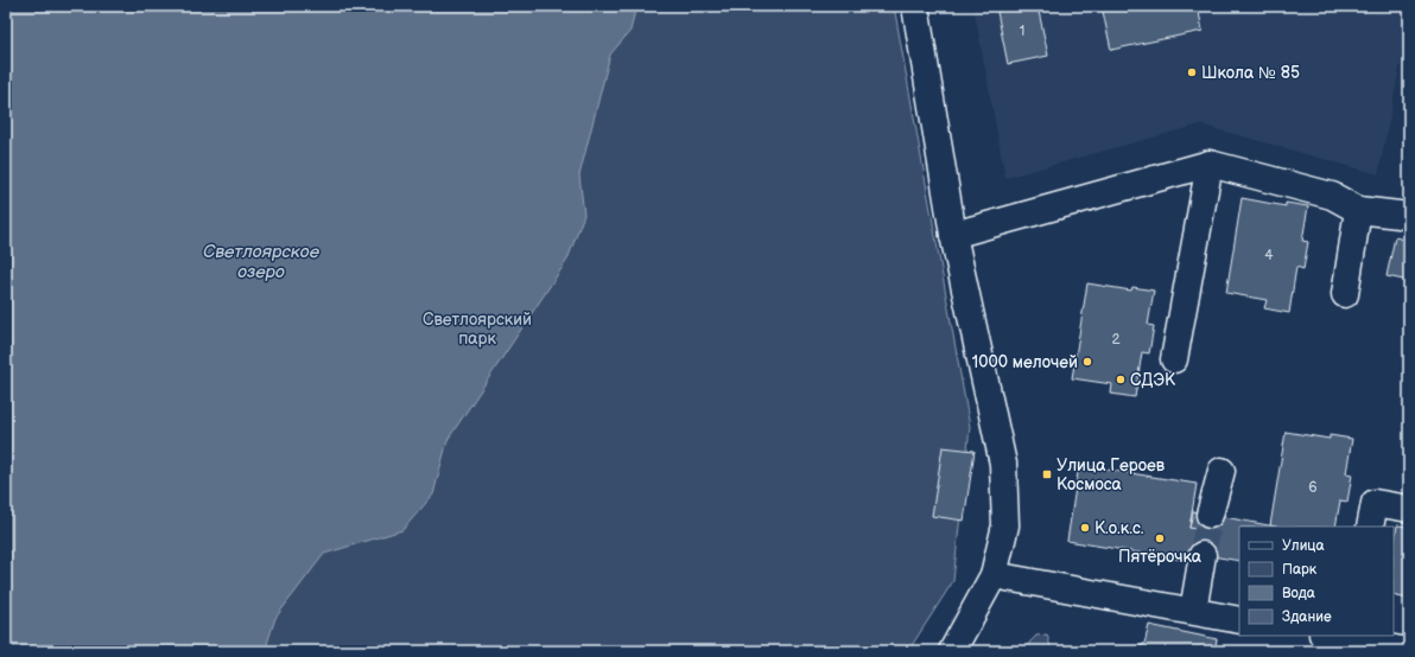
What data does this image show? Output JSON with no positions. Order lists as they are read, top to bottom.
{
  "water": ["Светлоярское озеро"],
  "parks": ["Светлоярский парк"],
  "places": {
    "other": [
      "Школа № 85",
      "1000 мелочей",
      "СДЭК",
      "К.о.к.с.",
      "Пятёрочка"
    ],
    "transit": ["Улица Героев Космоса"]
  },
  "house_numbers": [
    "1",
    "4",
    "2",
    "6"
  ],
  "legend": [
    "Улица",
    "Парк",
    "Вода",
    "Здание"
  ]
}
